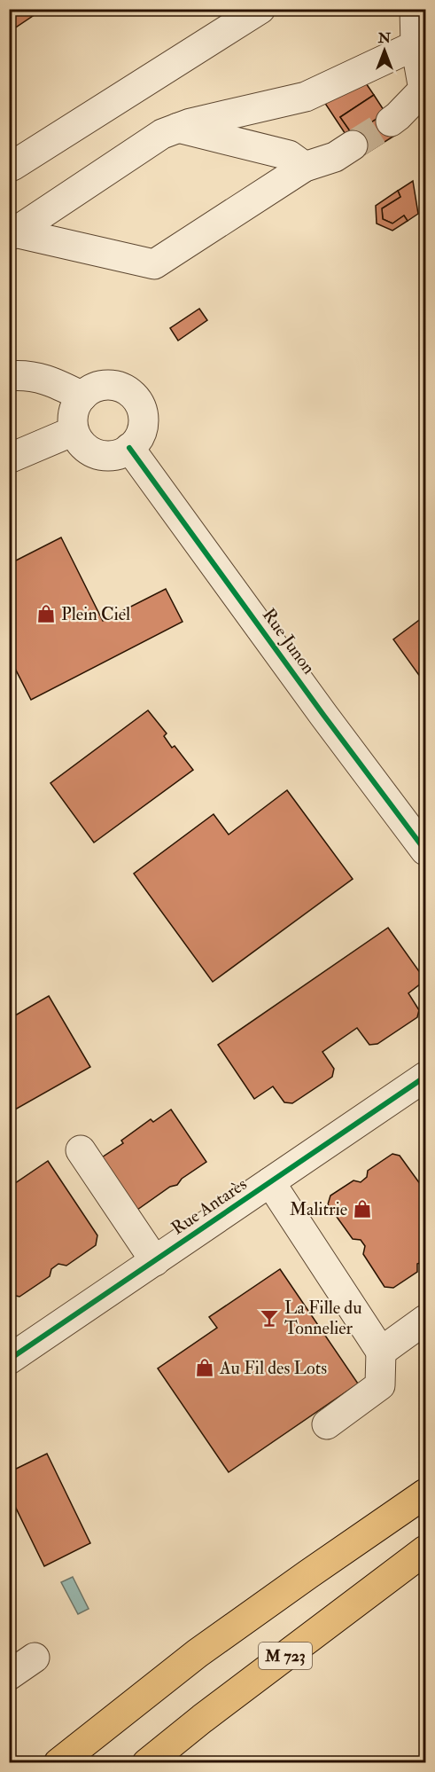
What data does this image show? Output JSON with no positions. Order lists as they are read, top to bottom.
{
  "streets": {
    "main road": ["M 723"],
    "street": ["Rue Junon", "Rue Antarès"]
  },
  "places": {
    "shop": ["Plein Ciel", "Malitrie", "Au Fil des Lots"],
    "bar": ["La Fille du Tonnelier"]
  },
  "north": "top"
}
